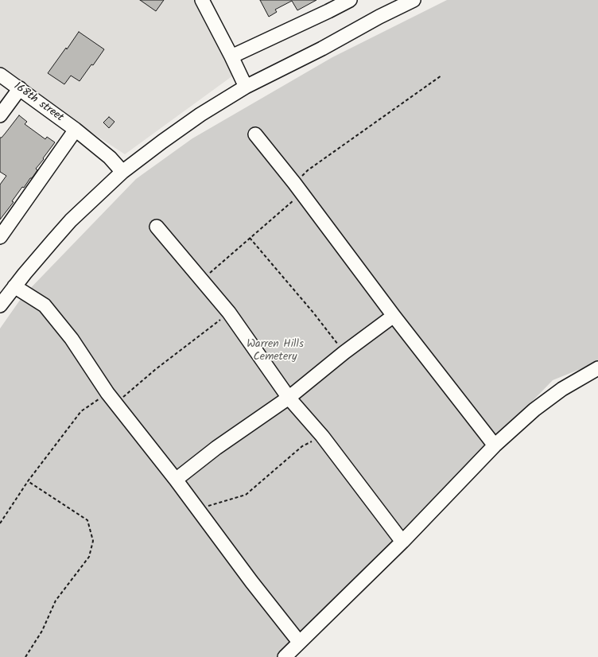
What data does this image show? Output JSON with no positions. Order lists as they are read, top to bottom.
{
  "streets": {
    "street": ["168th street"]
  },
  "parks": ["Warren Hills Cemetery"]
}
